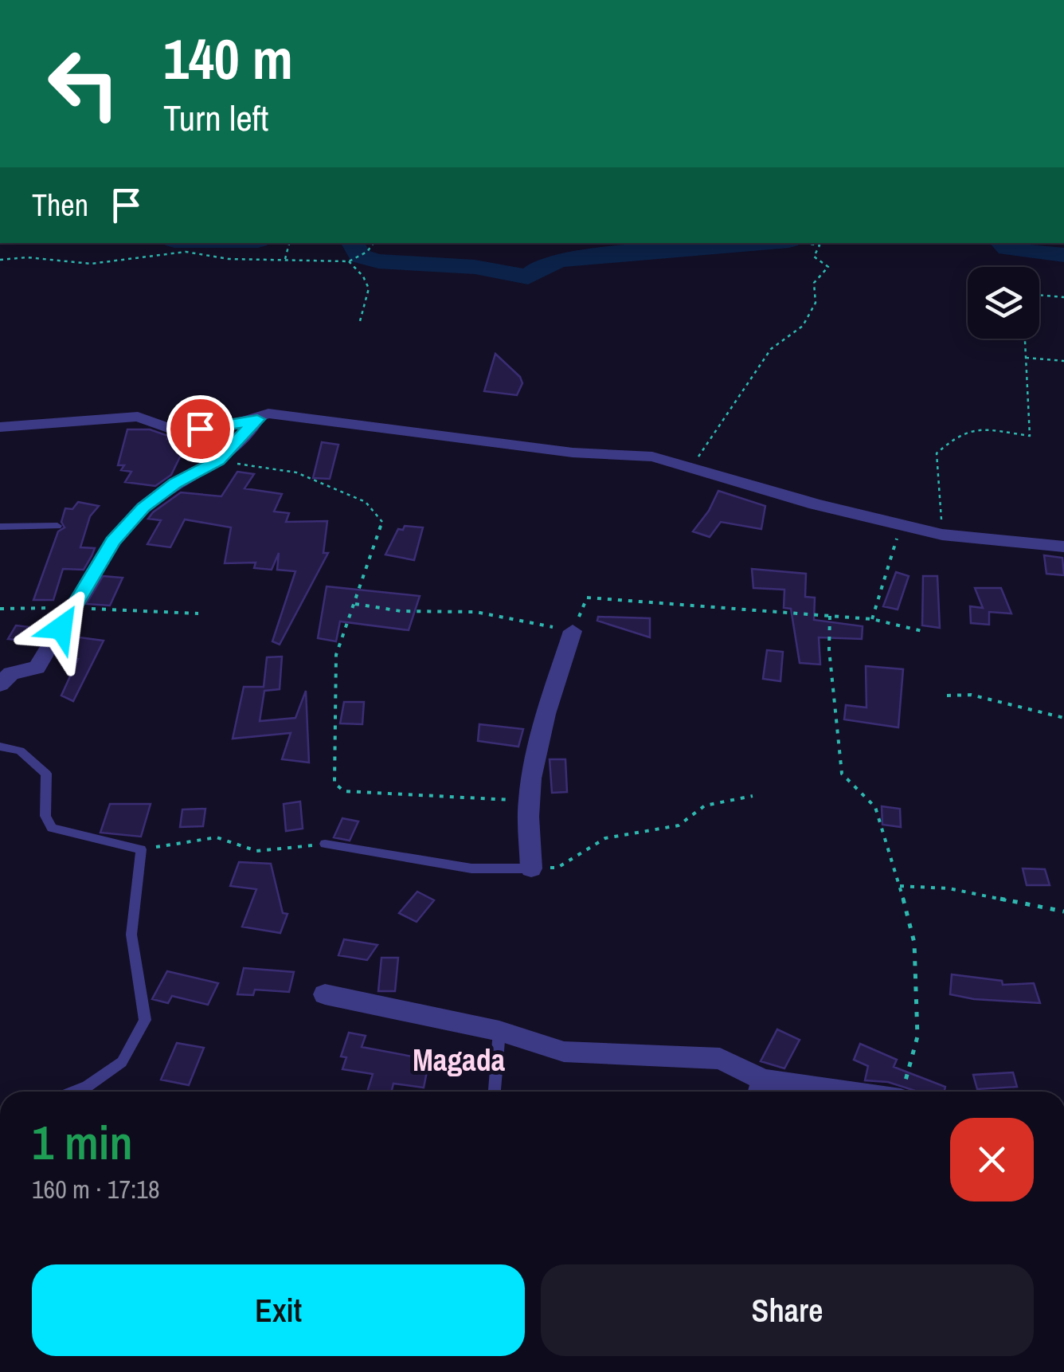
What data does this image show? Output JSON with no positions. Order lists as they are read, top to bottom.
{
  "districts": ["Magada"],
  "page": {
    "turn": ["140 m", "Turn left"],
    "then": "Then",
    "heading": ["1 min", "160 m · 17:18"],
    "buttons": ["Exit", "Share"]
  }
}
